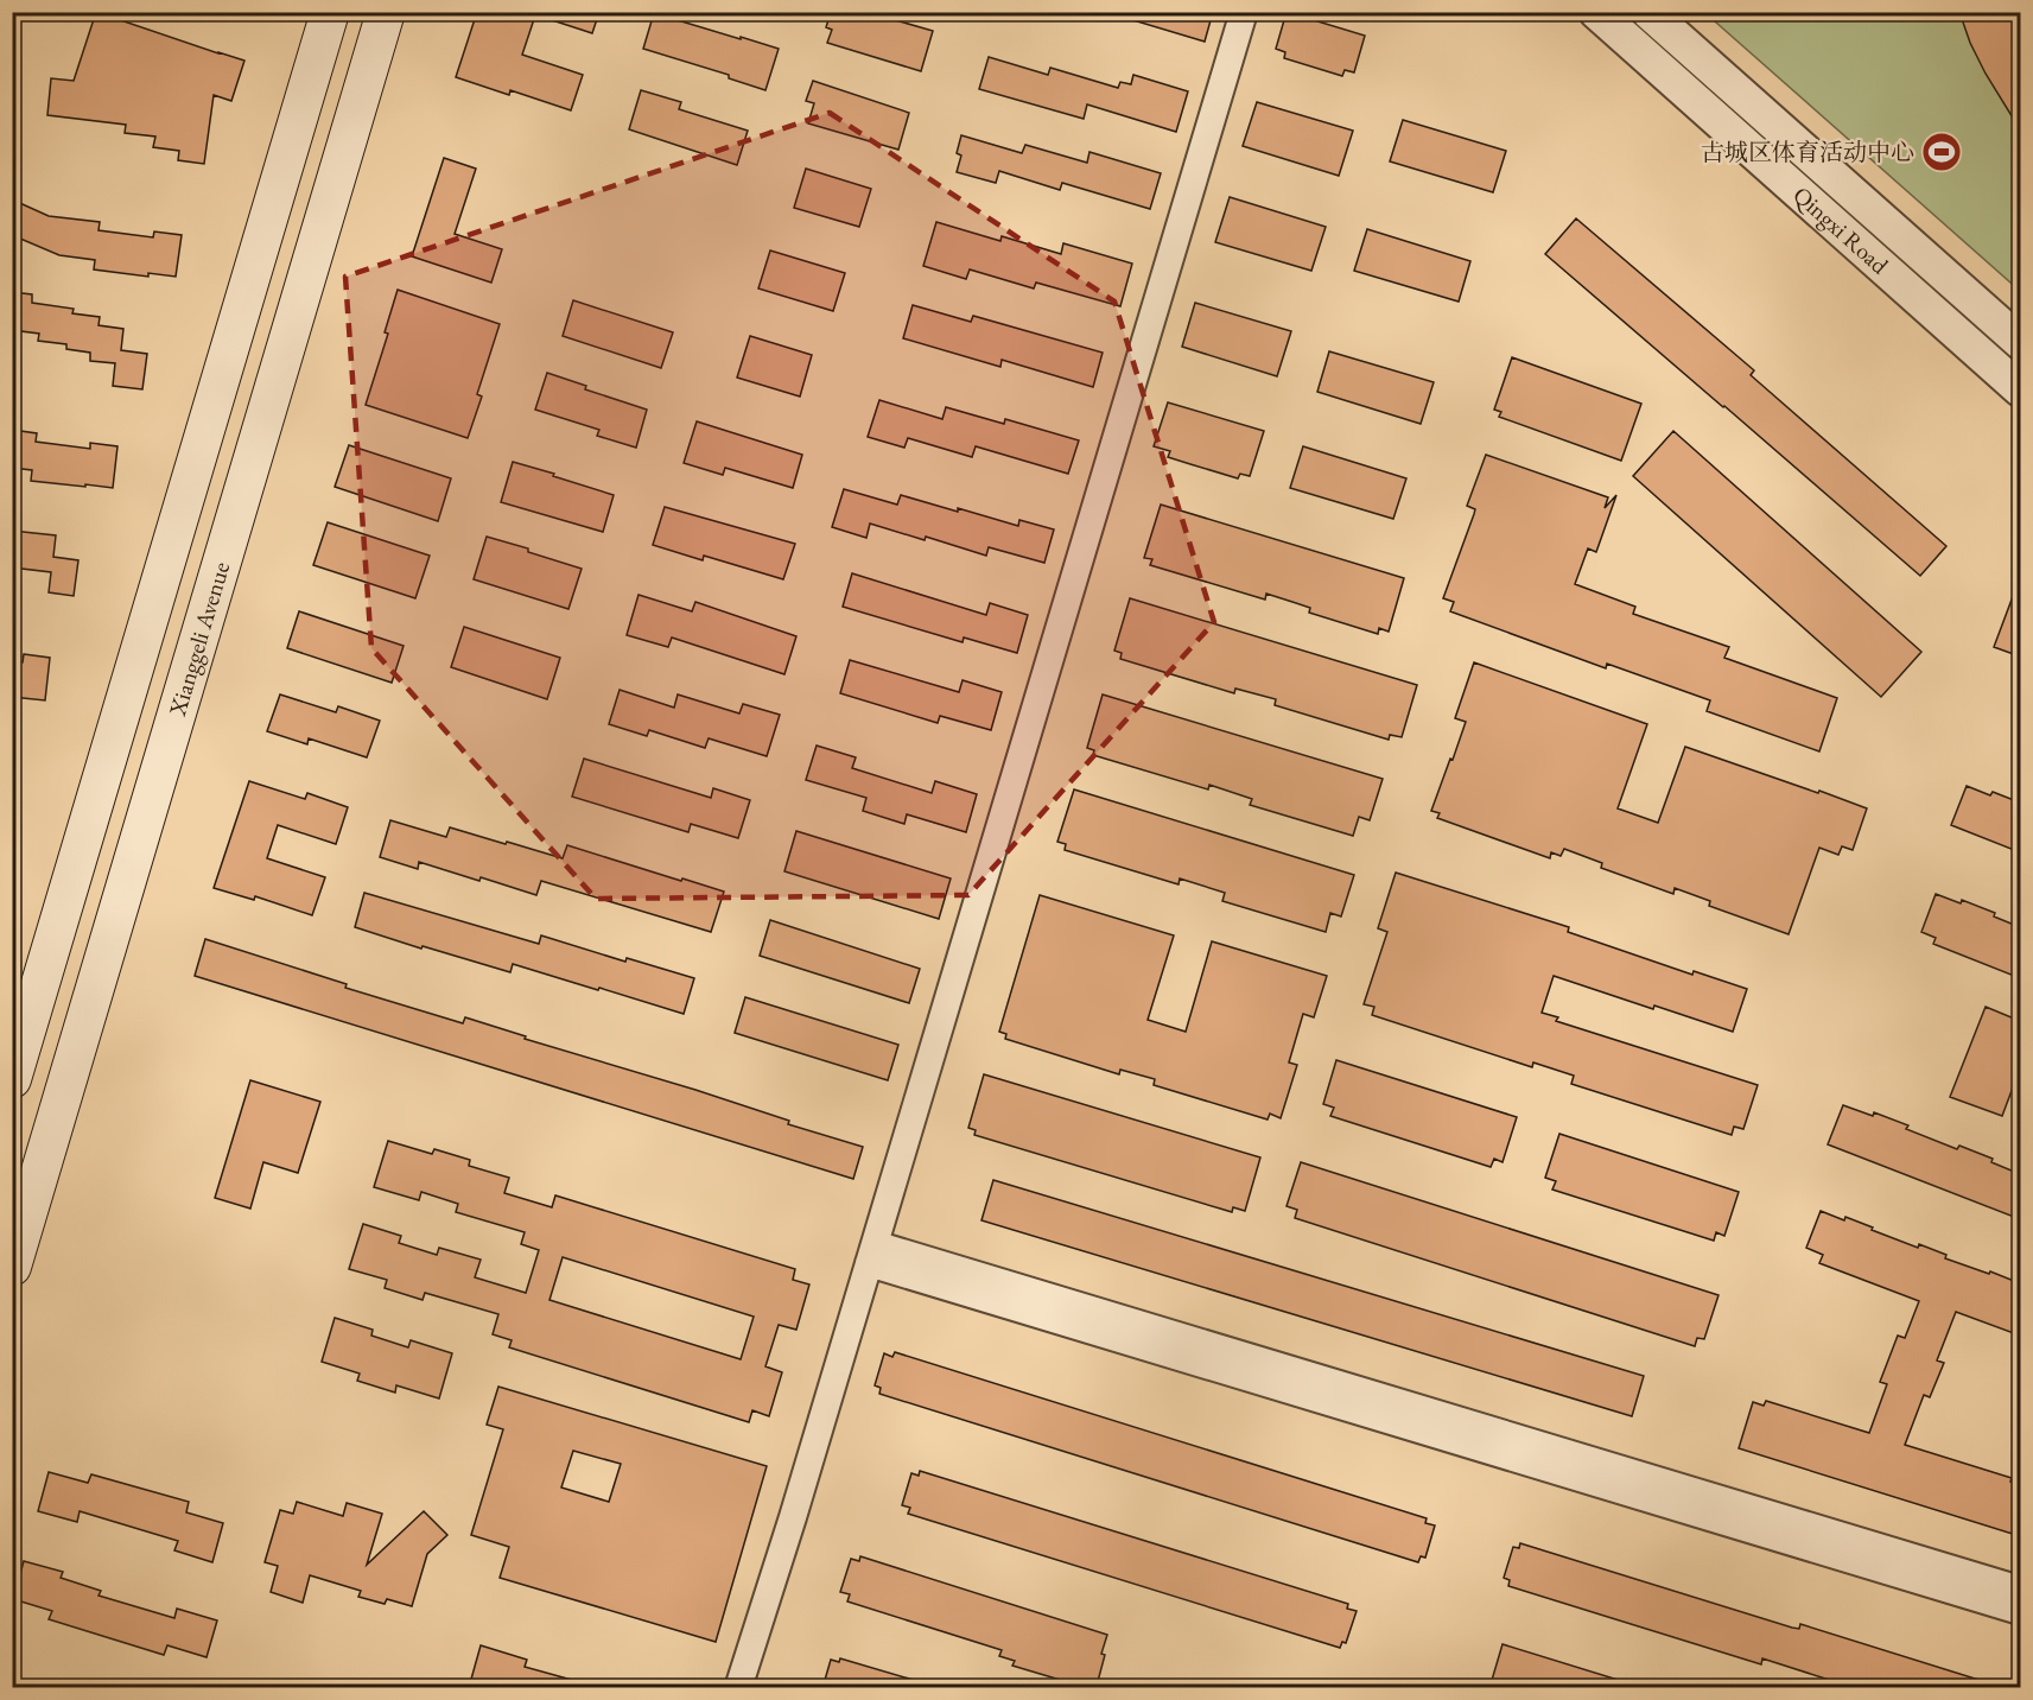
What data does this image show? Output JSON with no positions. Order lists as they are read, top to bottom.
{
  "streets": {
    "main road": ["Xianggeli Avenue"],
    "street": ["Qingxi Road"]
  },
  "places": {
    "sports": ["古城区体育活动中心"]
  }
}
